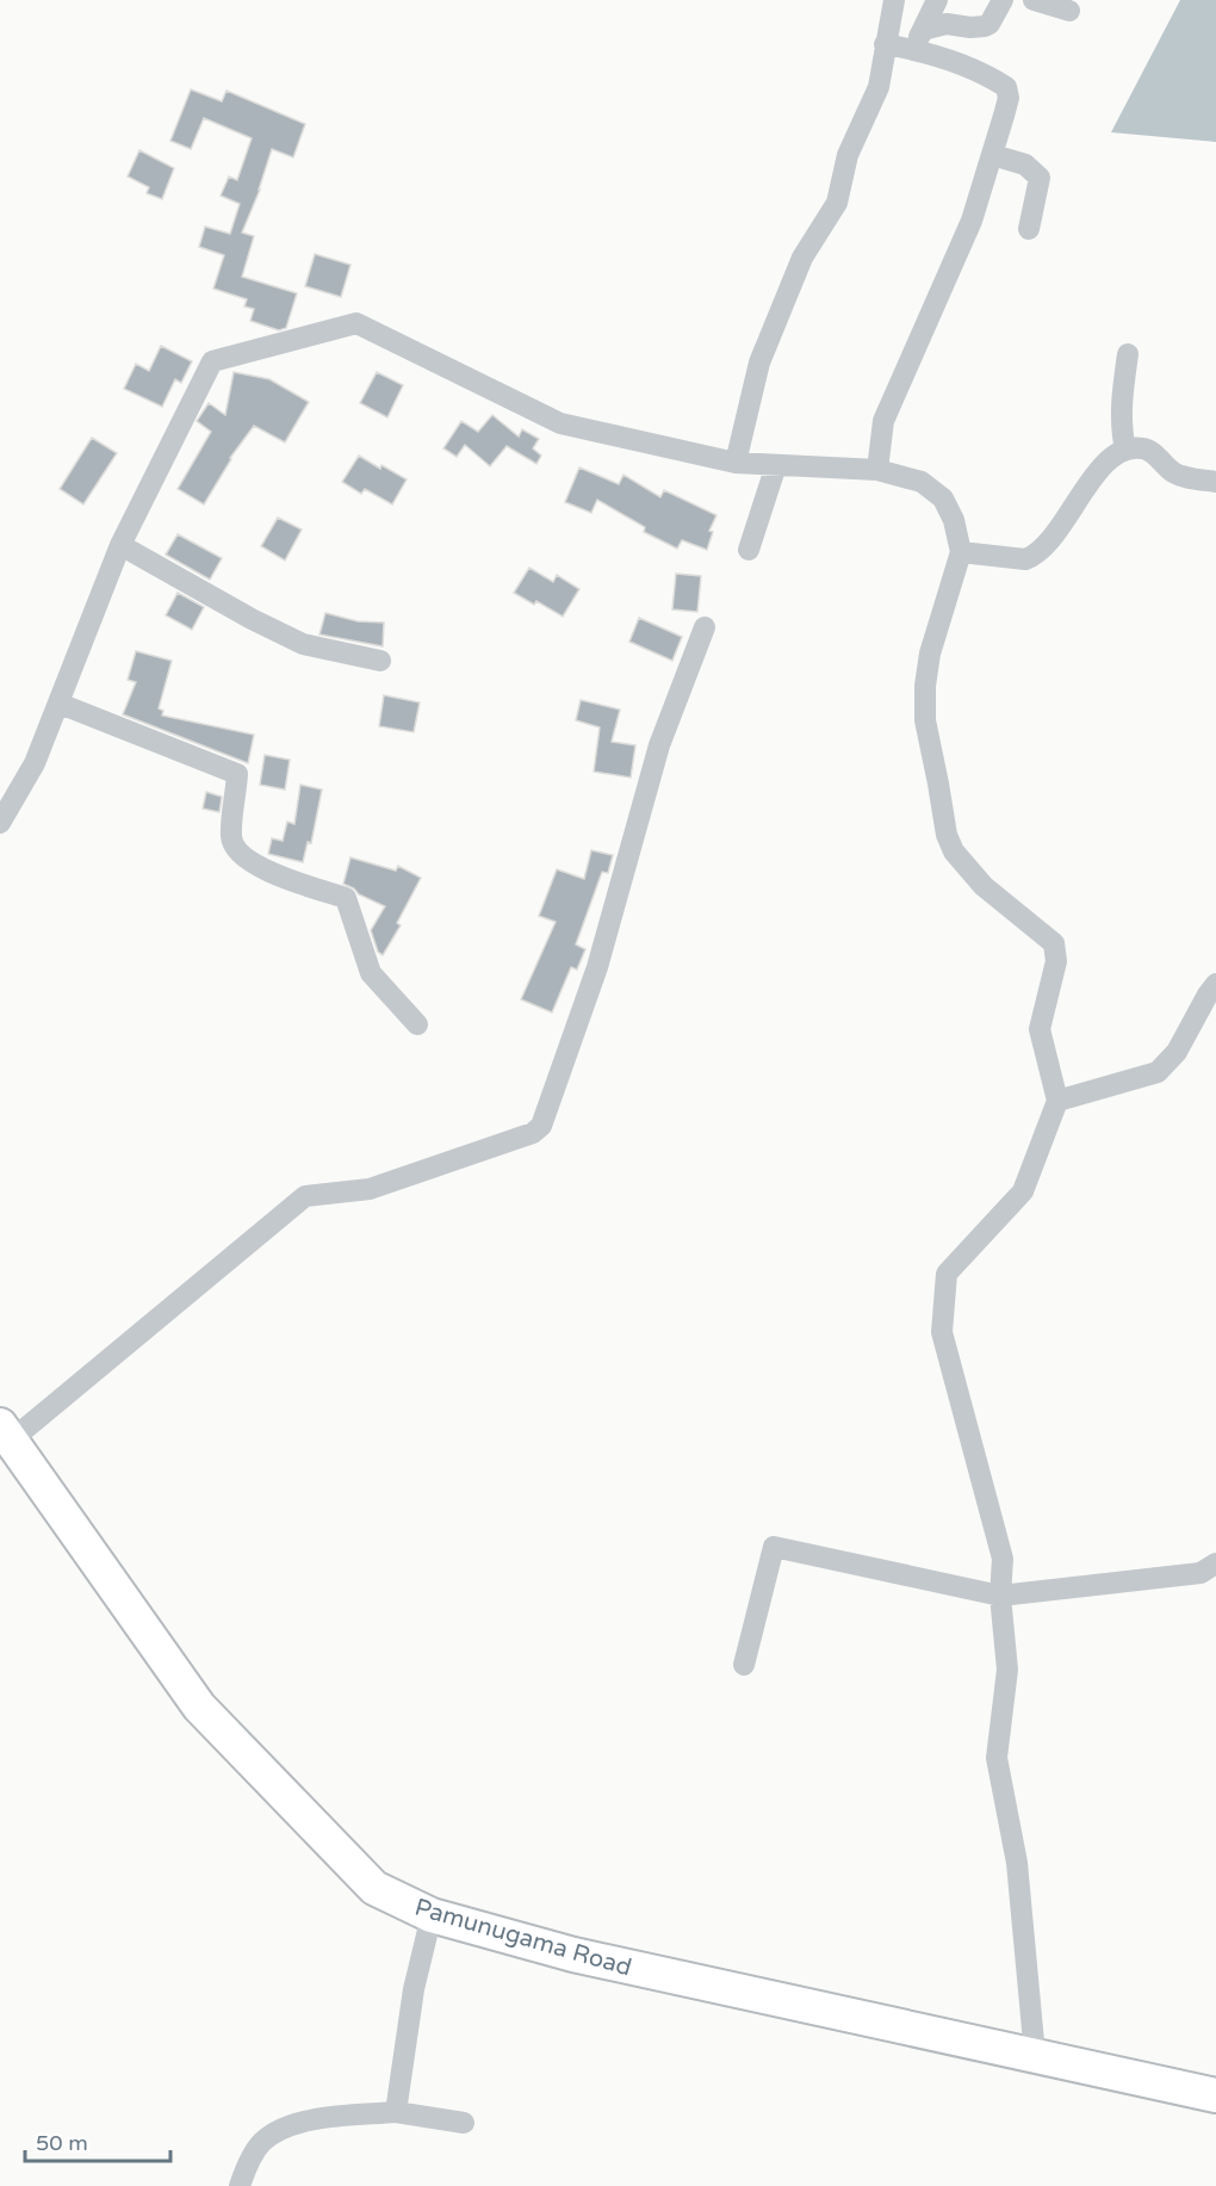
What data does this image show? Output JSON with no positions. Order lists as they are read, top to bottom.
{
  "streets": {
    "main road": ["Pamunugama Road"]
  },
  "scale_bar": "50 m"
}
